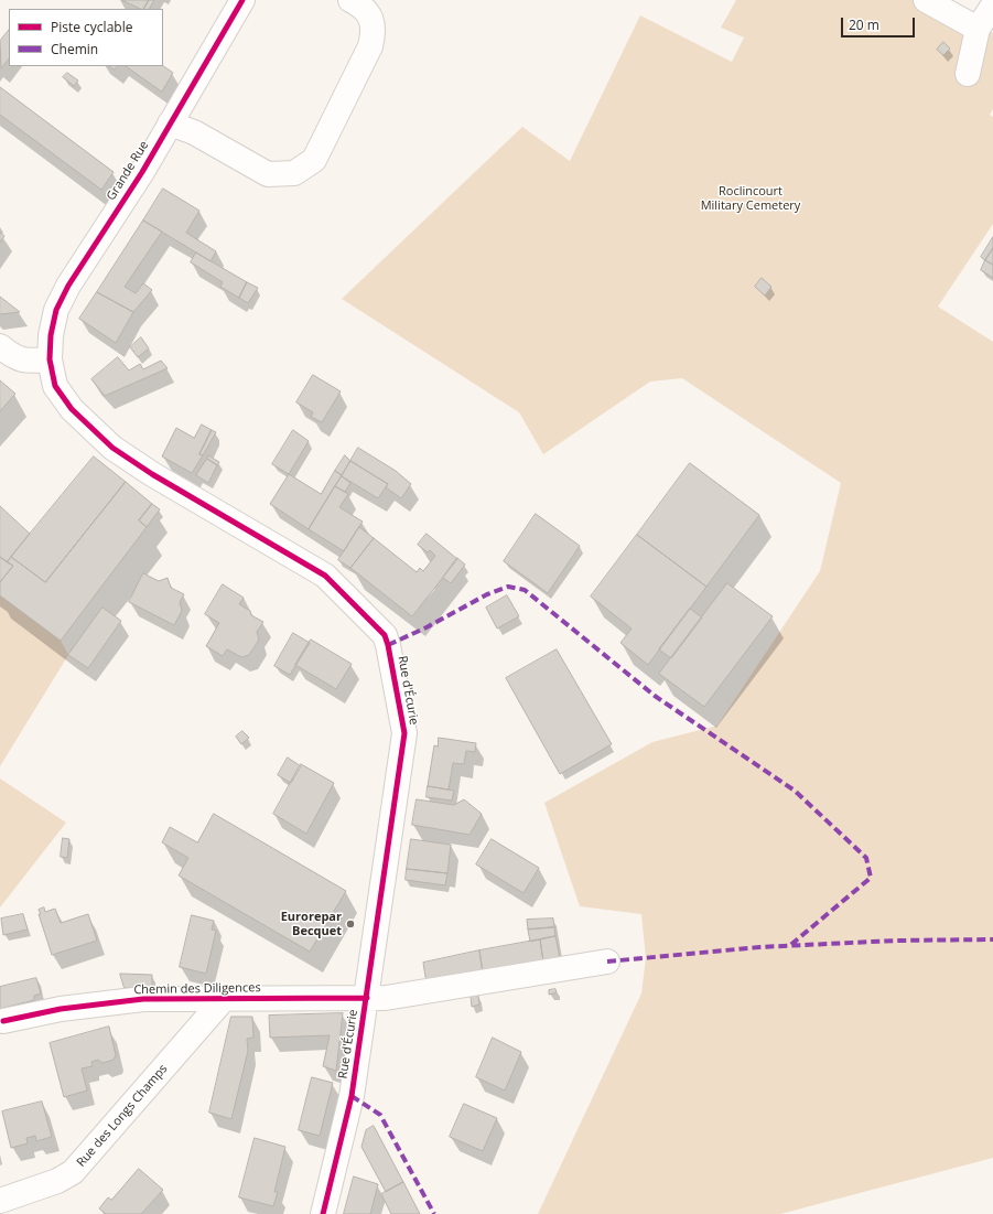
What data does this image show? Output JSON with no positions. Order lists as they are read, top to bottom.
{
  "streets": {
    "street": [
      "Grande Rue",
      "Rue d'Écurie",
      "Chemin des Diligences",
      "Rue des Longs Champs"
    ]
  },
  "crossings": [
    ["Grande Rue", "Rue d'Écurie"],
    ["Rue d'Écurie", "Chemin des Diligences"],
    ["Chemin des Diligences", "Rue des Longs Champs"]
  ],
  "parks": ["Roclincourt Military Cemetery"],
  "places": ["Eurorepar Becquet"],
  "legend": ["Piste cyclable", "Chemin"],
  "scale_bar": "20 m"
}
